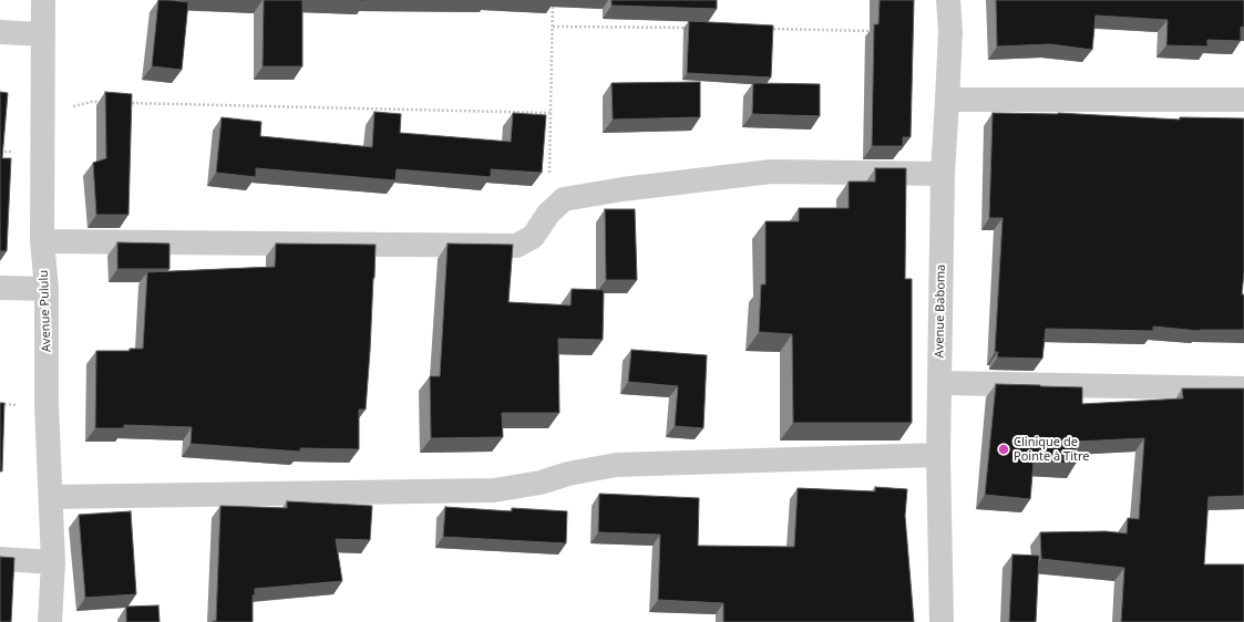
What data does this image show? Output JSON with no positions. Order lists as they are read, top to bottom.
{
  "streets": {
    "street": ["Avenue Pululu", "Avenue Baboma"]
  },
  "places": ["Clinique de Pointe à Titre"]
}
